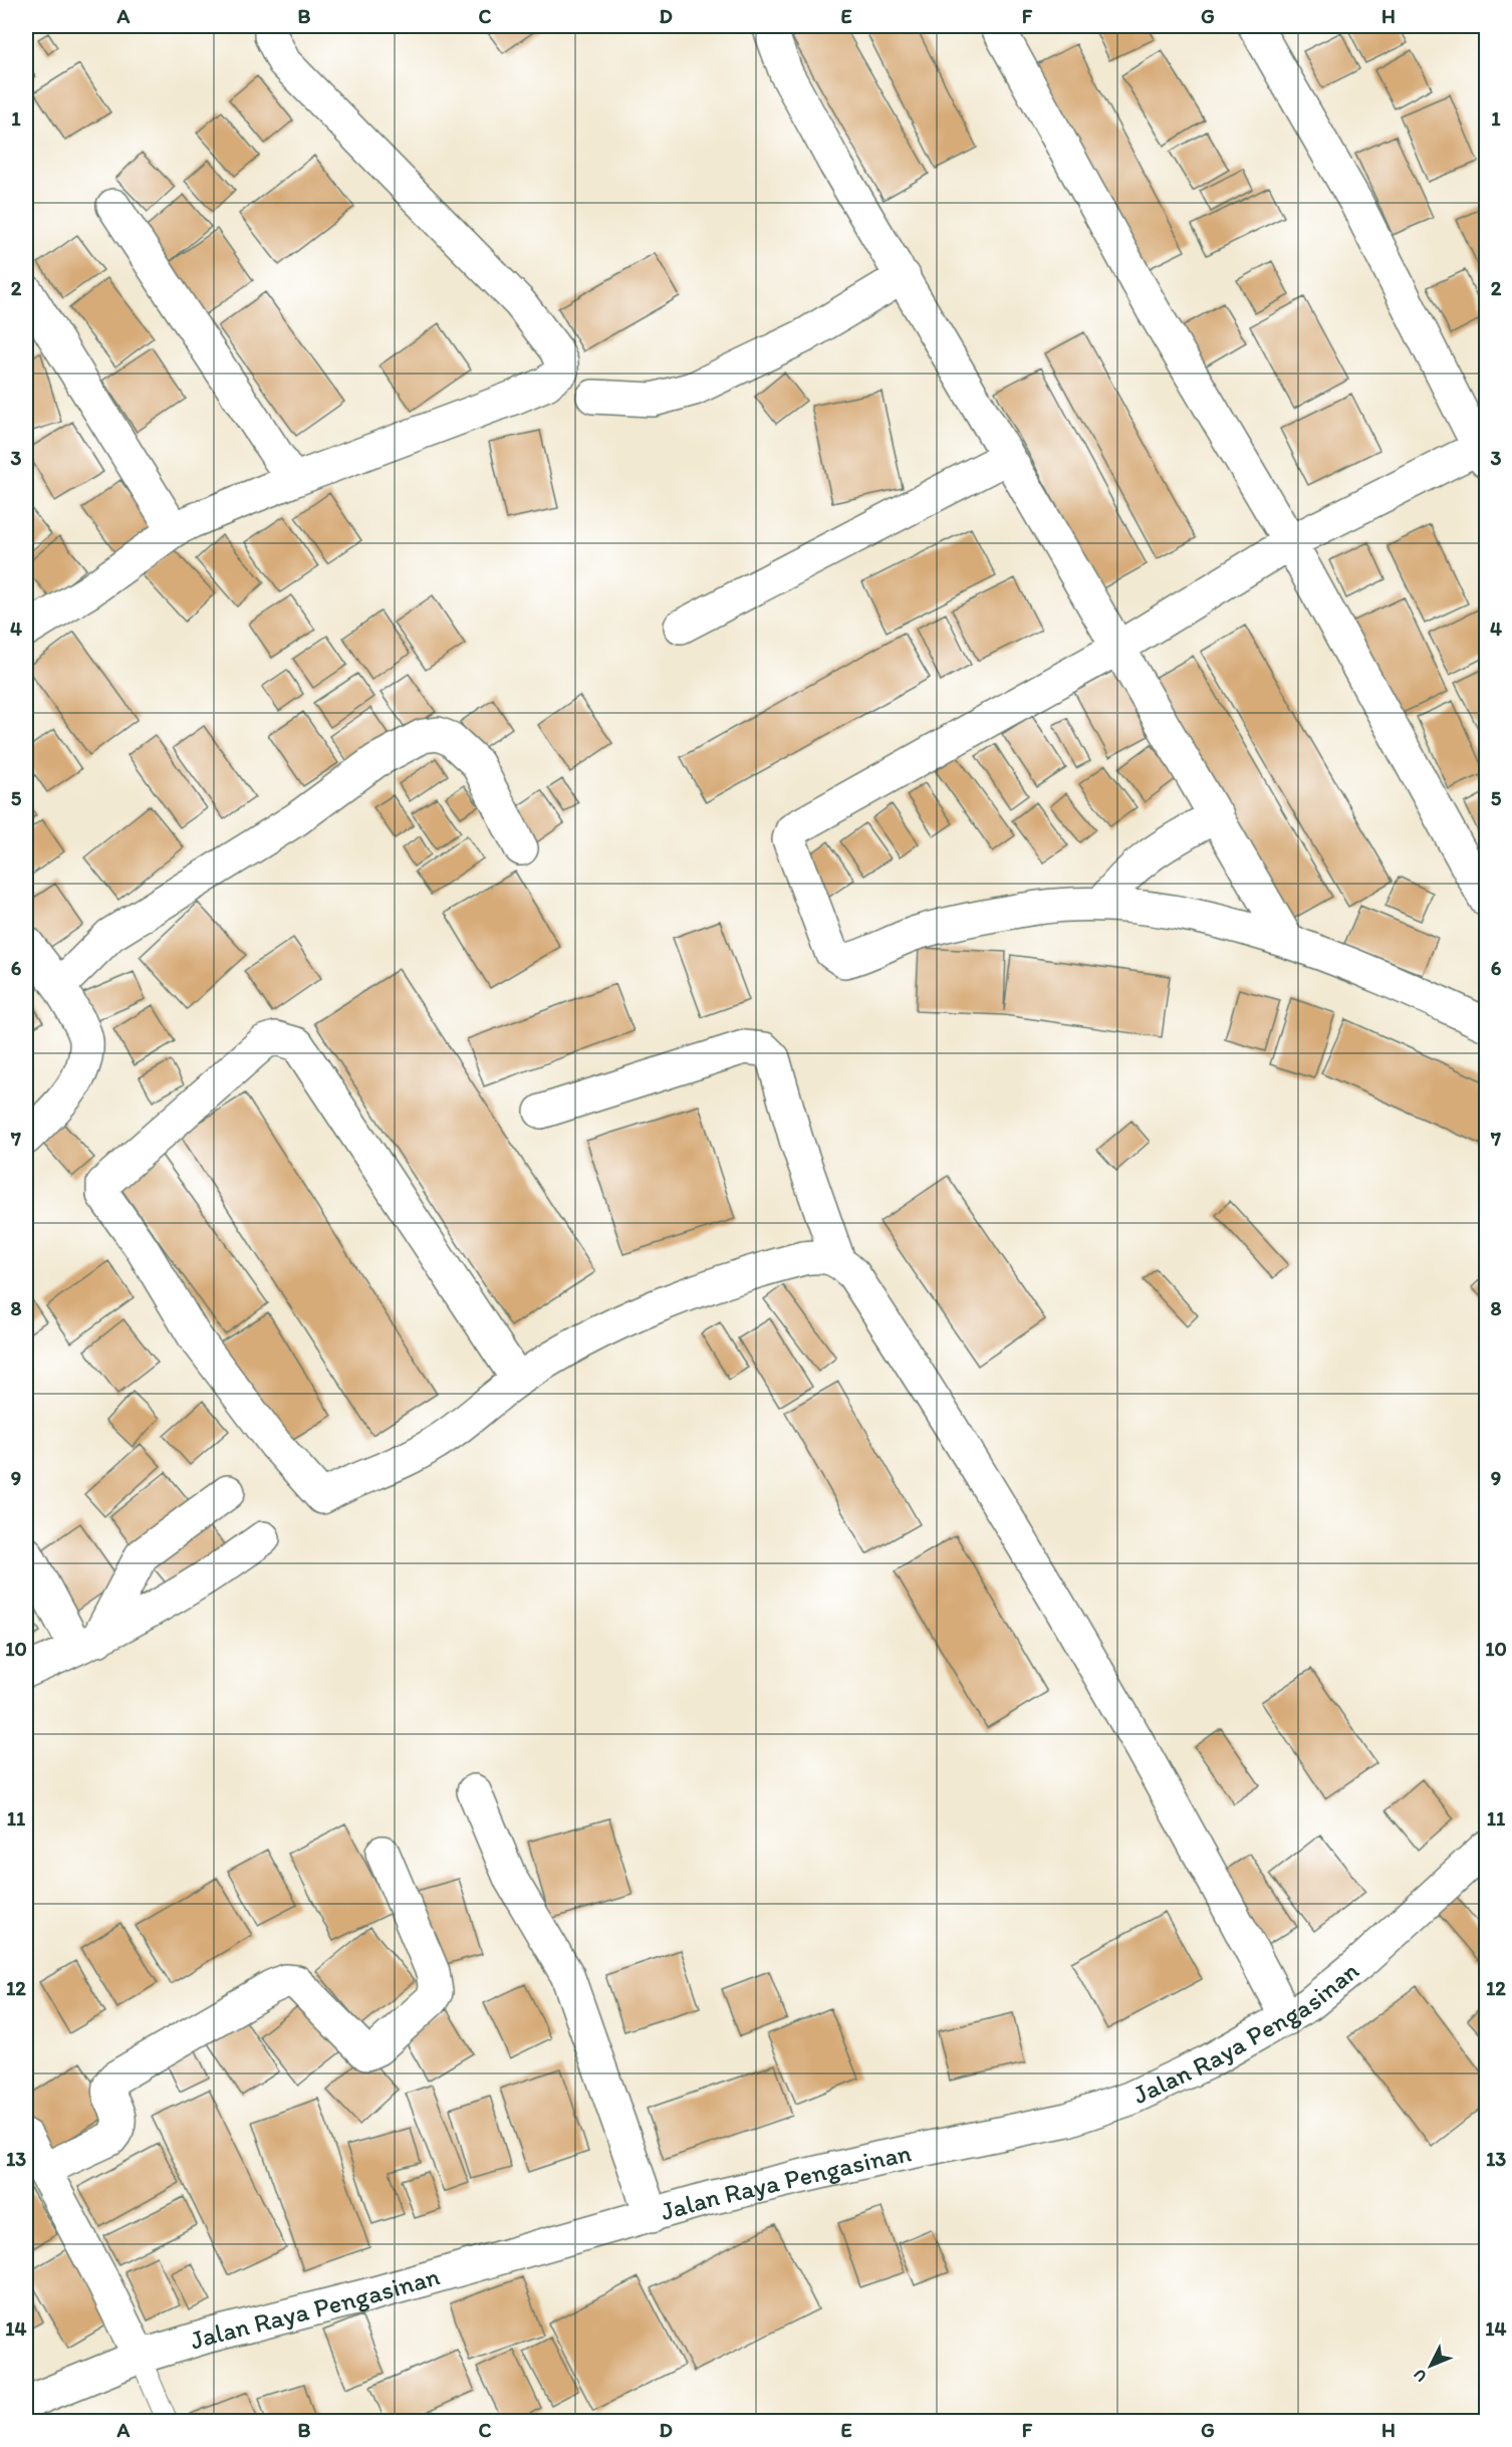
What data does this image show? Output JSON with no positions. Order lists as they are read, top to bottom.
{
  "streets": {
    "street": ["Jalan Raya Pengasinan"]
  },
  "north": "bottom left",
  "grid": {
    "columns": [
      "A",
      "B",
      "C",
      "D",
      "E",
      "F",
      "G",
      "H"
    ],
    "rows": [
      "1",
      "2",
      "3",
      "4",
      "5",
      "6",
      "7",
      "8",
      "9",
      "10",
      "11",
      "12",
      "13",
      "14"
    ]
  }
}
